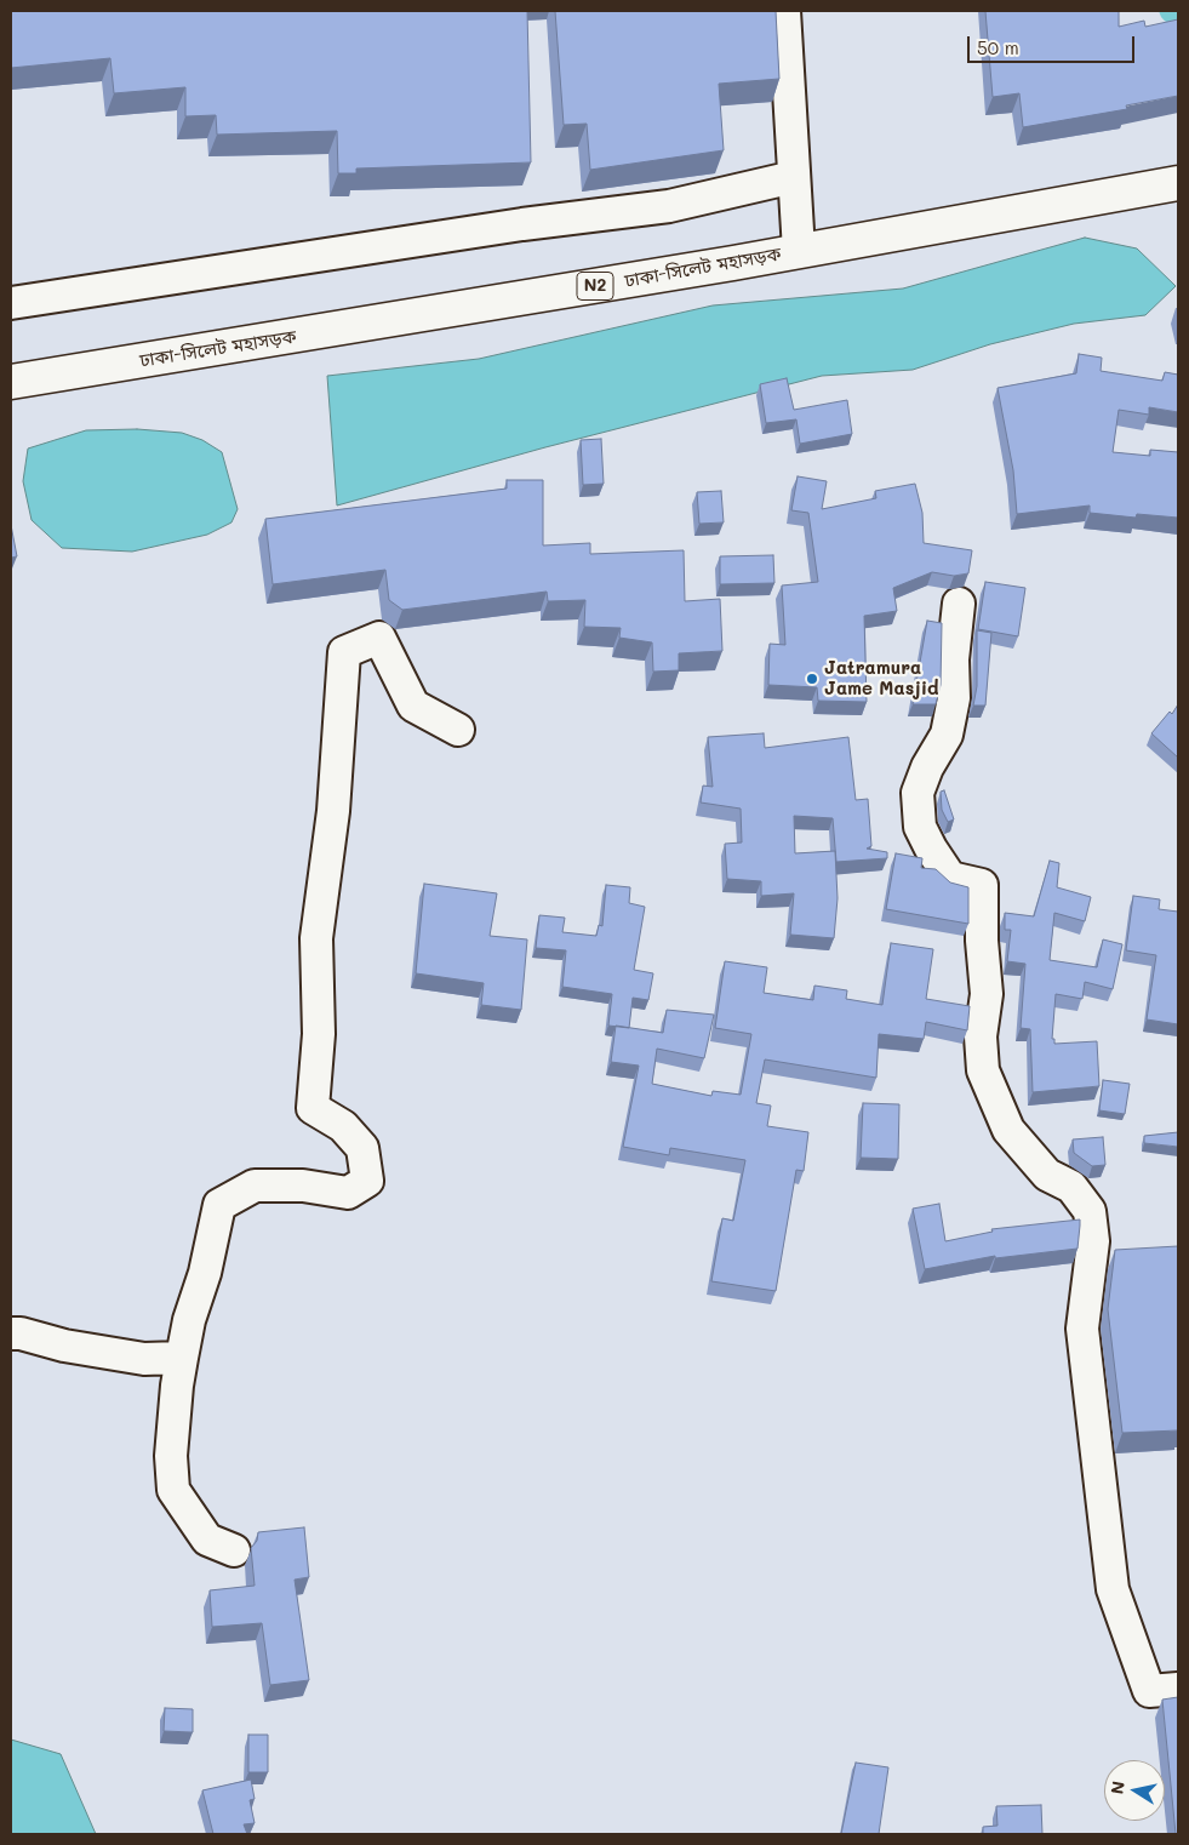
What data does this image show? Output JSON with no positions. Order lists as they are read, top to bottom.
{
  "streets": {
    "highway": ["ঢাকা-সিলেট মহাসড়ক", "N2"]
  },
  "places": ["Jatramura Jame Masjid"],
  "scale_bar": "50 m",
  "north": "left"
}
